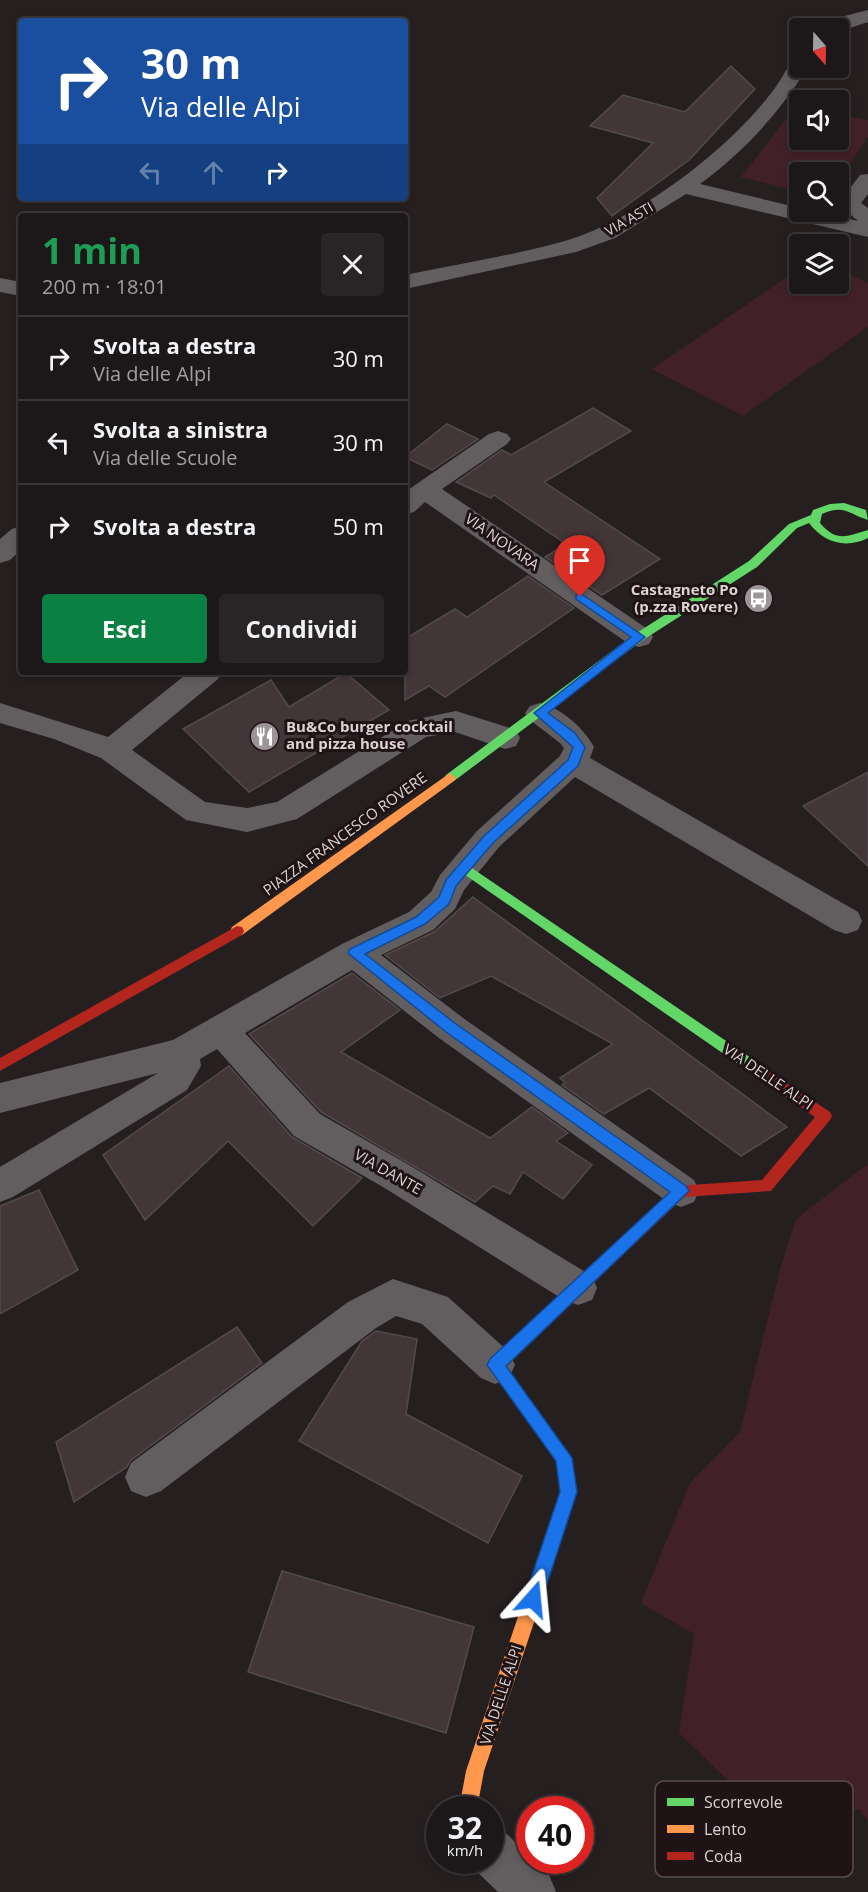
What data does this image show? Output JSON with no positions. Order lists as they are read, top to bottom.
{
  "streets": {
    "street": [
      "VIA ASTI",
      "VIA NOVARA",
      "PIAZZA FRANCESCO ROVERE",
      "VIA DELLE ALPI",
      "VIA DANTE"
    ]
  },
  "crossings": [
    ["VIA NOVARA", "PIAZZA FRANCESCO ROVERE"]
  ],
  "places": {
    "bus stop": ["Castagneto Po (p.zza Rovere)"],
    "restaurant": ["Bu&Co burger cocktail and pizza house"]
  },
  "legend": ["Scorrevole", "Lento", "Coda"],
  "north": "bottom",
  "page": {
    "turn": ["30 m", "Via delle Alpi"],
    "heading": ["1 min", "200 m · 18:01"],
    "list": [
      {
        "name": "Svolta a destra",
        "note": "Via delle Alpi",
        "value": "30 m"
      },
      {
        "name": "Svolta a sinistra",
        "note": "Via delle Scuole",
        "value": "30 m"
      },
      {
        "name": "Svolta a destra",
        "value": "50 m"
      }
    ],
    "buttons": ["Esci", "Condividi"],
    "speed": "32 km/h",
    "limit": "40"
  }
}
